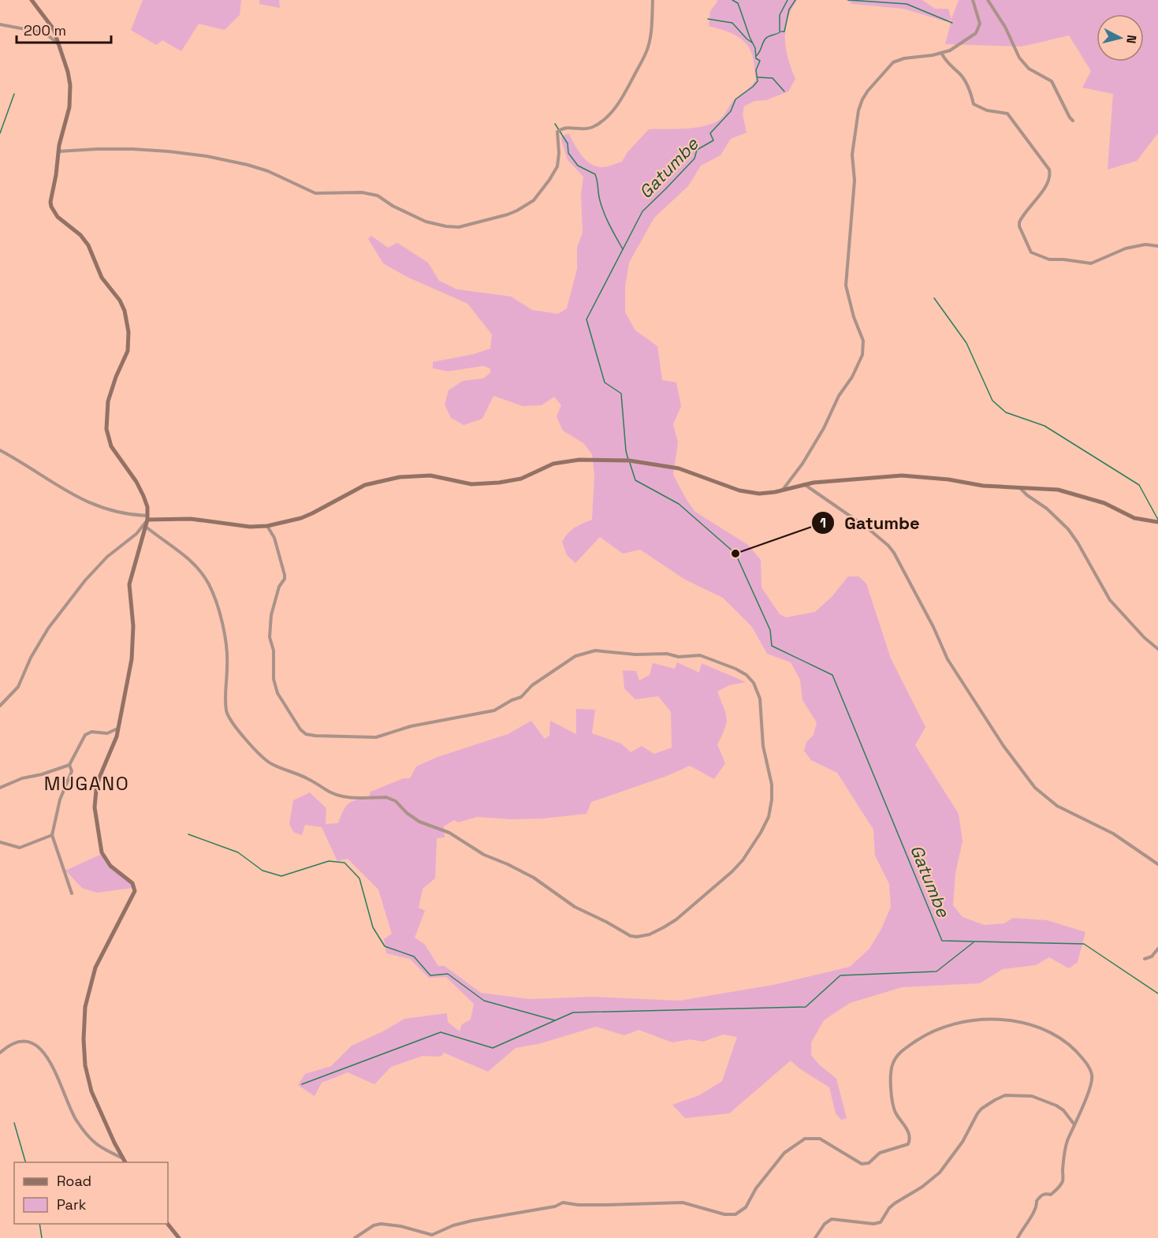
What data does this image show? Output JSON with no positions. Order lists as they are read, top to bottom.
{
  "districts": ["MUGANO"],
  "water": ["Gatumbe"],
  "places": ["Gatumbe"],
  "legend": ["Road", "Park"],
  "scale_bar": "200 m",
  "north": "right"
}
